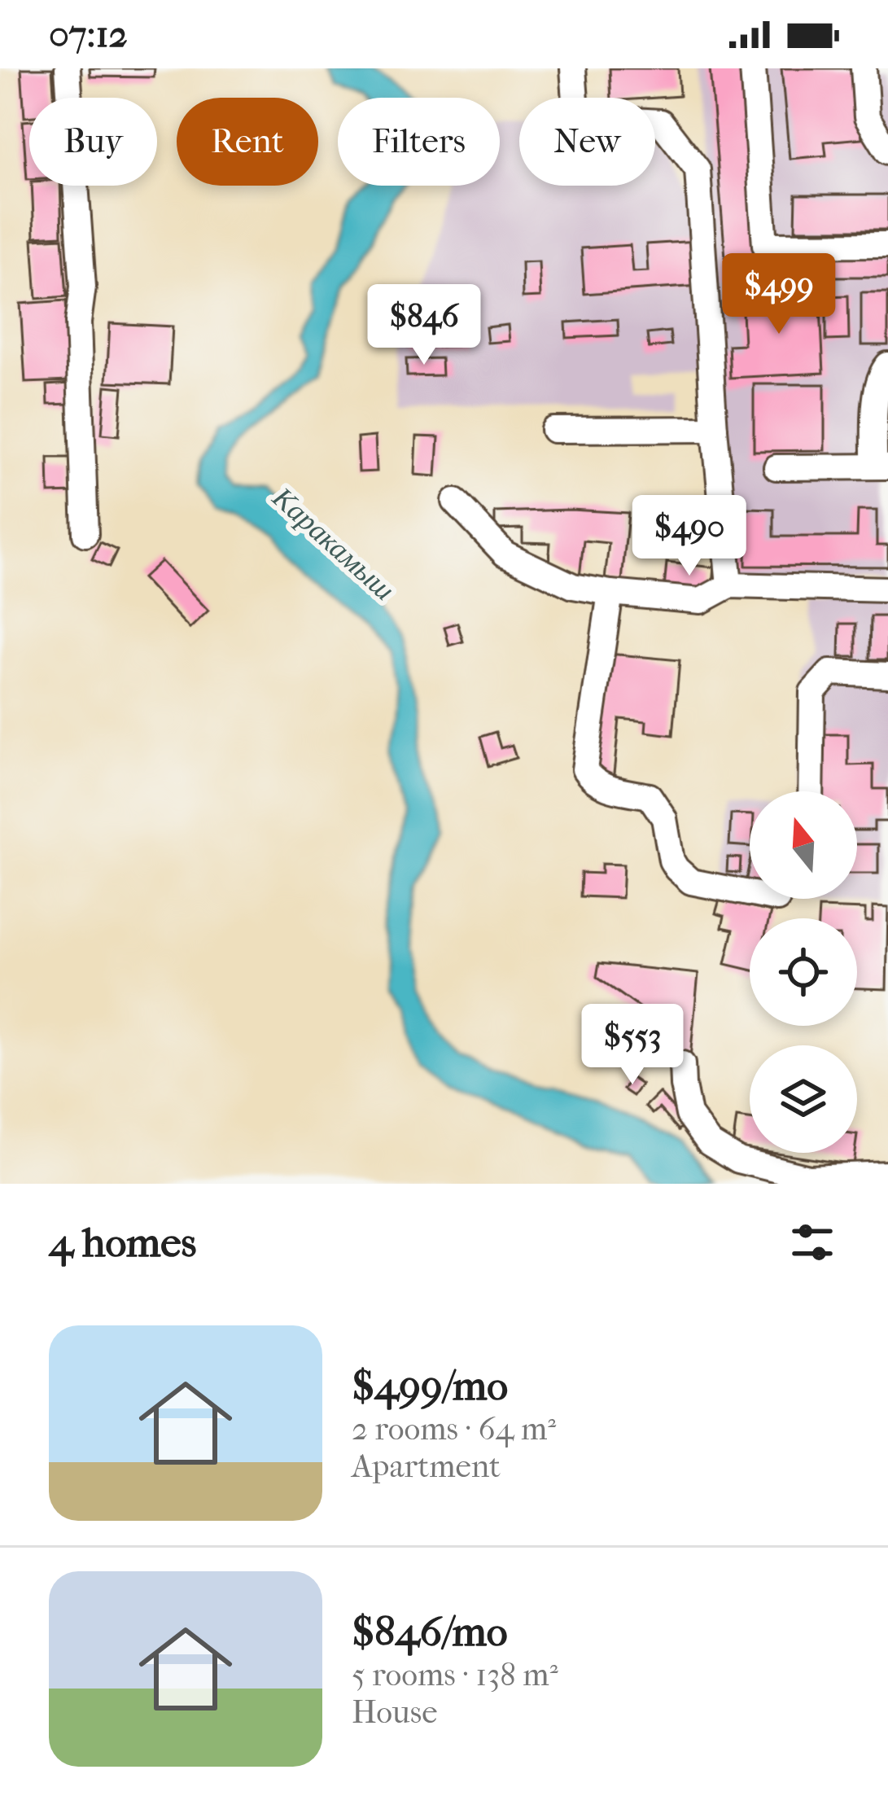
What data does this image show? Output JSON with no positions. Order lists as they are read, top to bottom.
{
  "water": ["Каракамыш"],
  "north": "top",
  "page": {
    "status": "07:12",
    "chip": [
      "Buy",
      "Rent",
      "Filters",
      "New"
    ],
    "price": [
      "$499",
      "$846",
      "$490",
      "$553"
    ],
    "heading": "4 homes",
    "list": [
      {
        "name": "$499/mo",
        "note": "2 rooms · 64 m² · Apartment"
      },
      {
        "name": "$846/mo",
        "note": "5 rooms · 138 m² · House"
      }
    ]
  }
}
